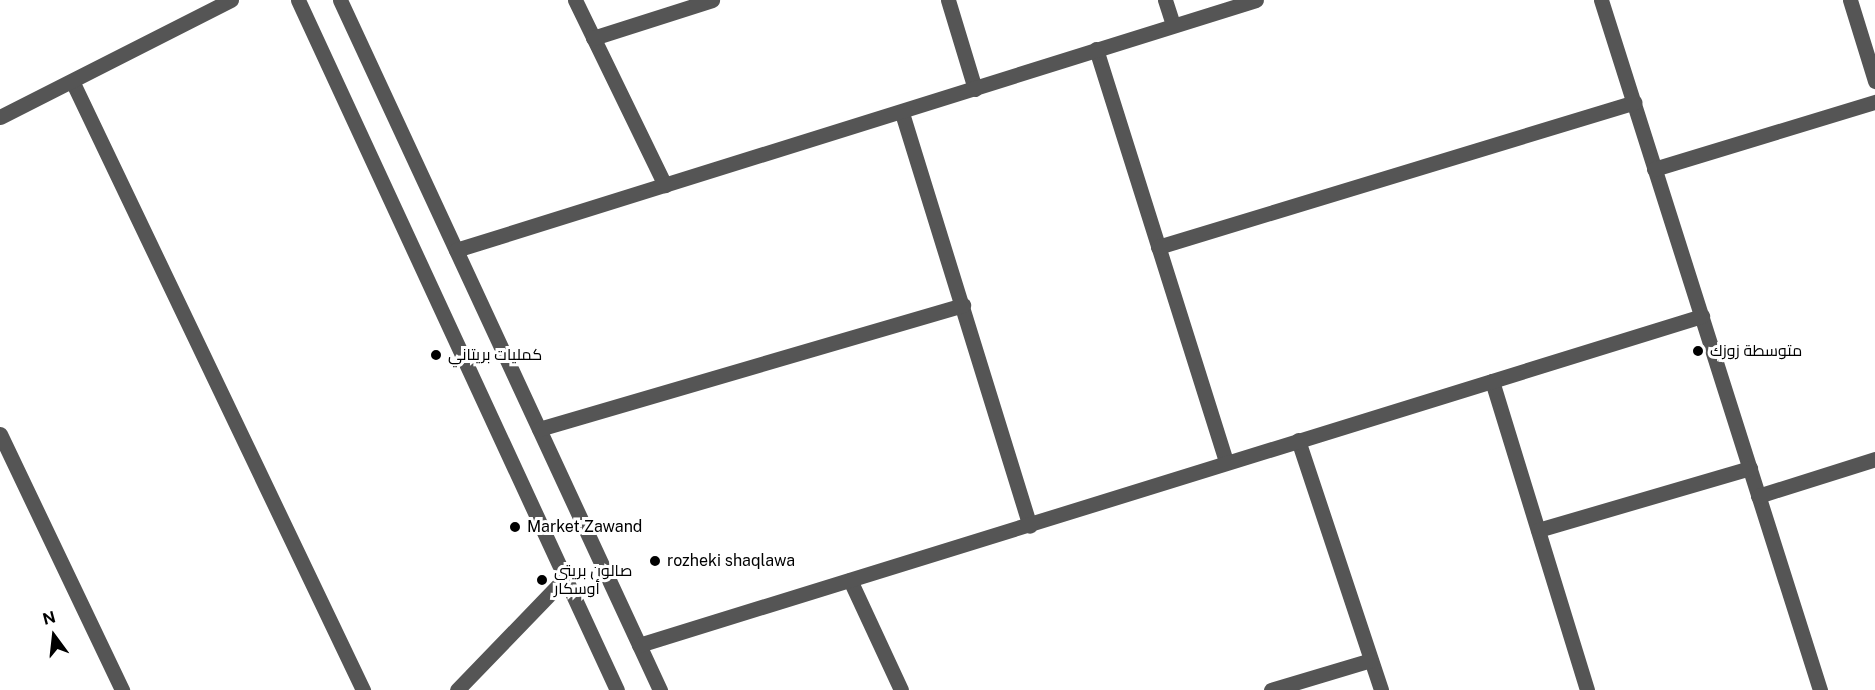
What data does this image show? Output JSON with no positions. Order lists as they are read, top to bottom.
{
  "places": [
    "متوسطة زوزك",
    "كمليات بريتاني",
    "Market Zawand",
    "rozheki shaqlawa",
    "صالون بريتي أوسكار"
  ],
  "north": "top"
}
